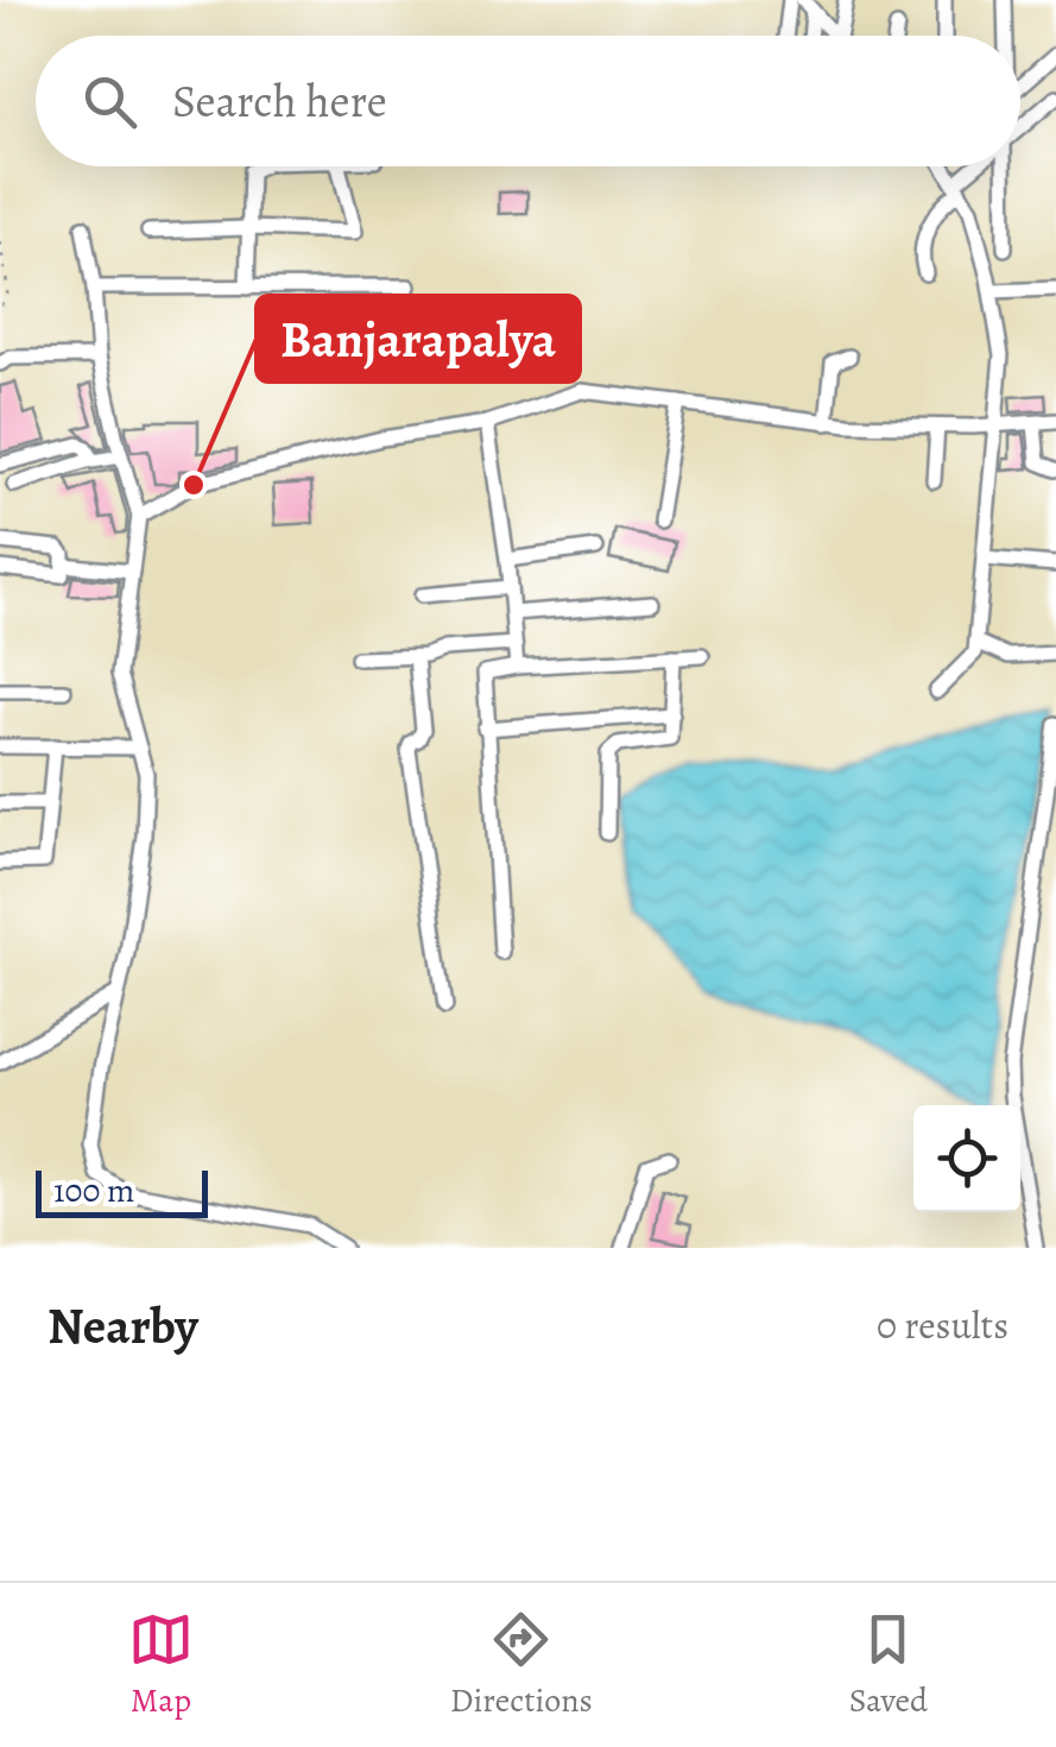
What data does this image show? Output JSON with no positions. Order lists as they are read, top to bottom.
{
  "places": ["Banjarapalya"],
  "scale_bar": "100 m",
  "page": {
    "search": "Search here",
    "scale": "100 m",
    "heading": ["Nearby", "0 results"],
    "nav": ["Map", "Directions", "Saved"]
  }
}
